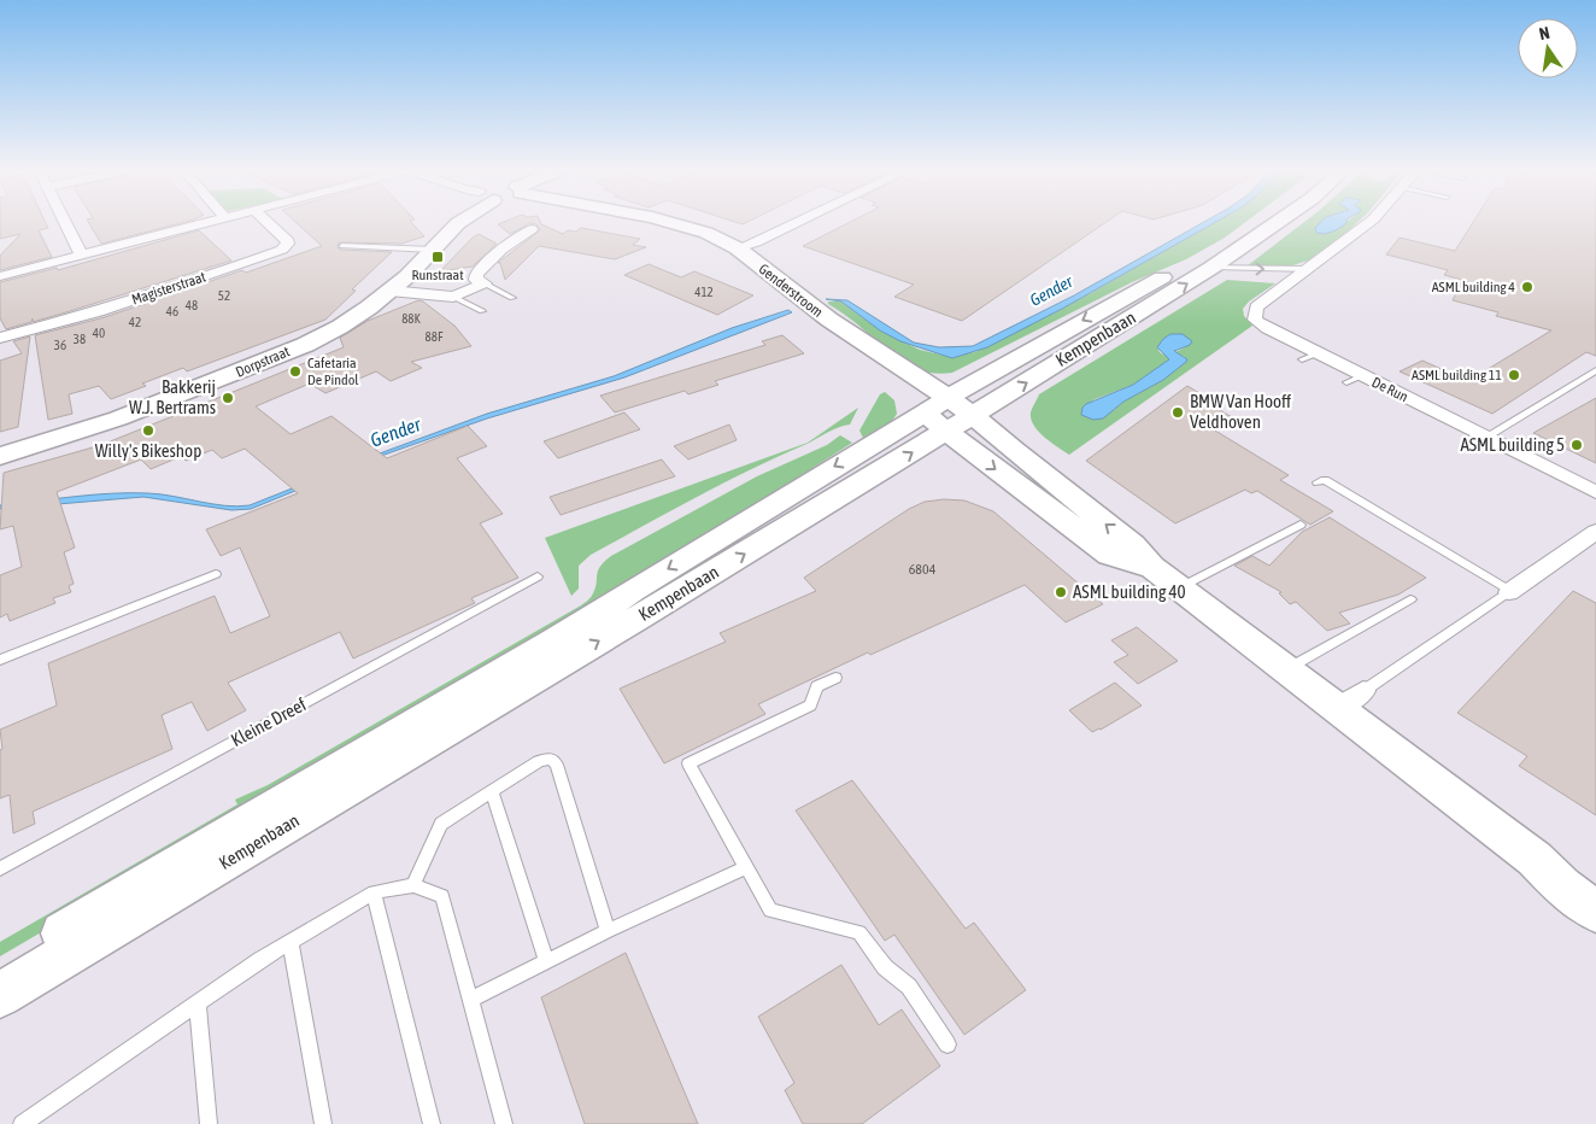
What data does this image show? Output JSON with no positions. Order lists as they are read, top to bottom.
{
  "streets": {
    "main road": ["Genderstroom", "Kempenbaan", "Dorpstraat"],
    "street": ["Magisterstraat", "De Run"],
    "lane": ["Kleine Dreef"]
  },
  "crossings": [
    ["Genderstroom", "Kempenbaan"]
  ],
  "water": ["Gender"],
  "places": {
    "transit": ["Runstraat"],
    "other": [
      "ASML building 4",
      "Cafetaria De Pindol",
      "ASML building 11",
      "Bakkerij W.J. Bertrams",
      "BMW Van Hooff Veldhoven",
      "Willy's Bikeshop",
      "ASML building 5",
      "ASML building 40"
    ]
  },
  "house_numbers": [
    "412",
    "52",
    "48",
    "46",
    "88K",
    "42",
    "40",
    "88F",
    "38",
    "36",
    "6804"
  ],
  "north": "top"
}
